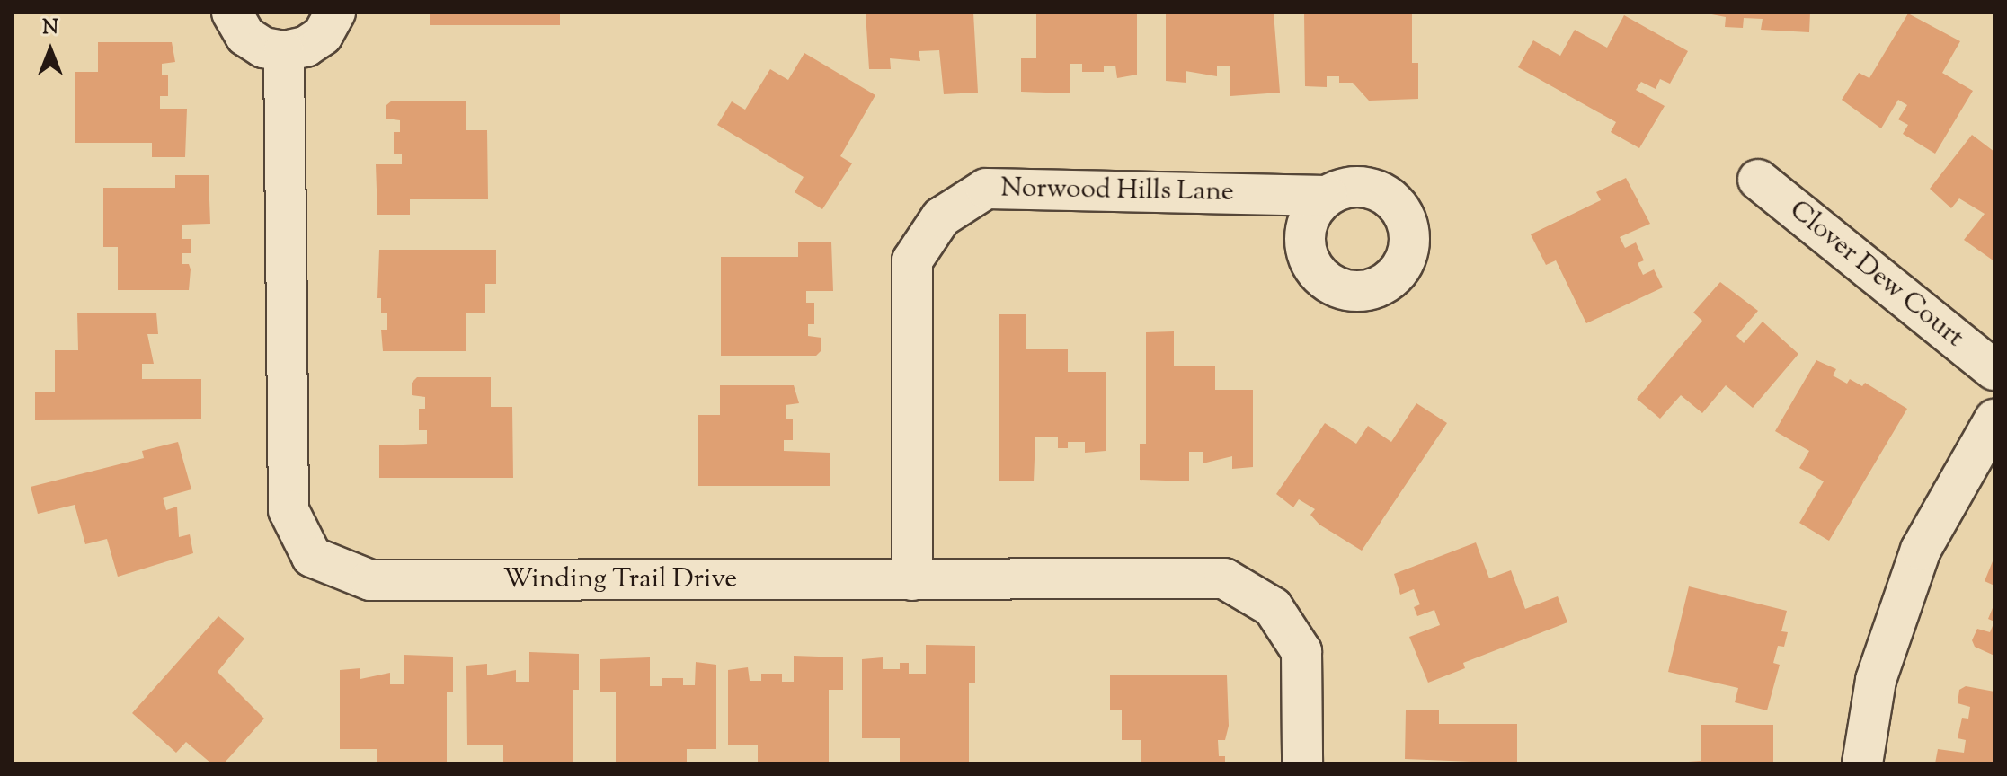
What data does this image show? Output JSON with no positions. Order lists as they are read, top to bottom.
{
  "streets": {
    "street": ["Norwood Hills Lane", "Clover Dew Court", "Winding Trail Drive"]
  },
  "crossings": [
    ["Norwood Hills Lane", "Winding Trail Drive"]
  ],
  "north": "top"
}
